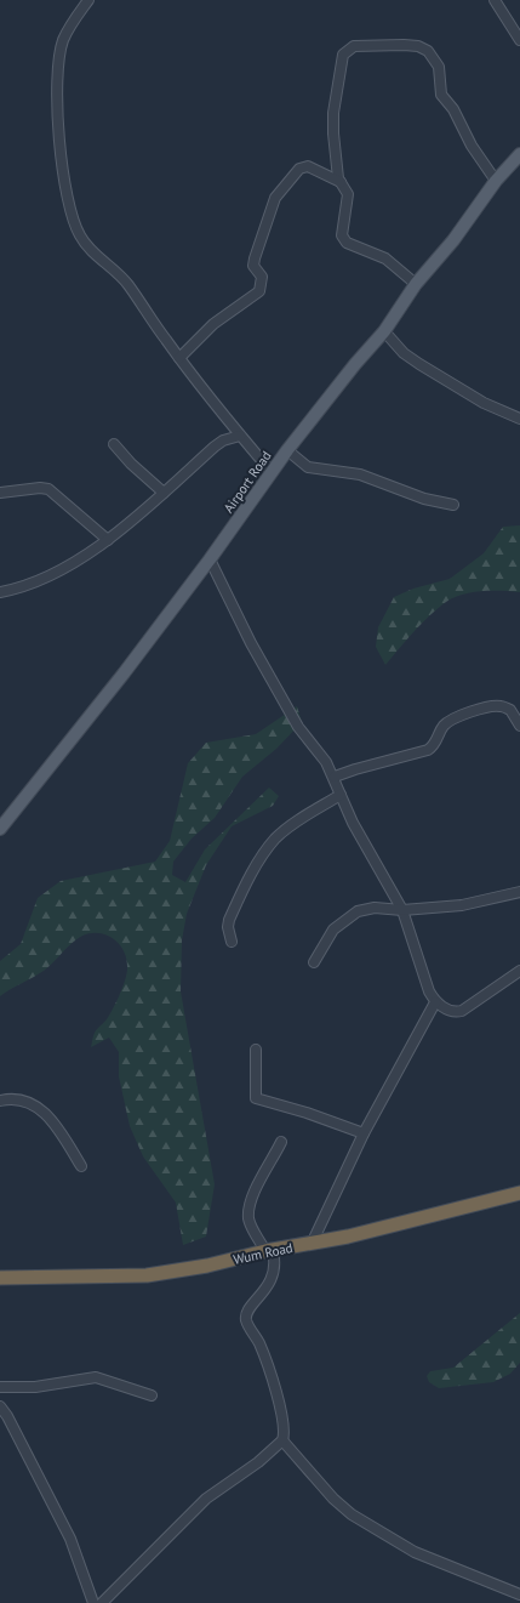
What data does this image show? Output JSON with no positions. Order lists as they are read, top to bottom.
{
  "streets": {
    "highway": ["Wum Road"],
    "main road": ["Airport Road"]
  }
}
